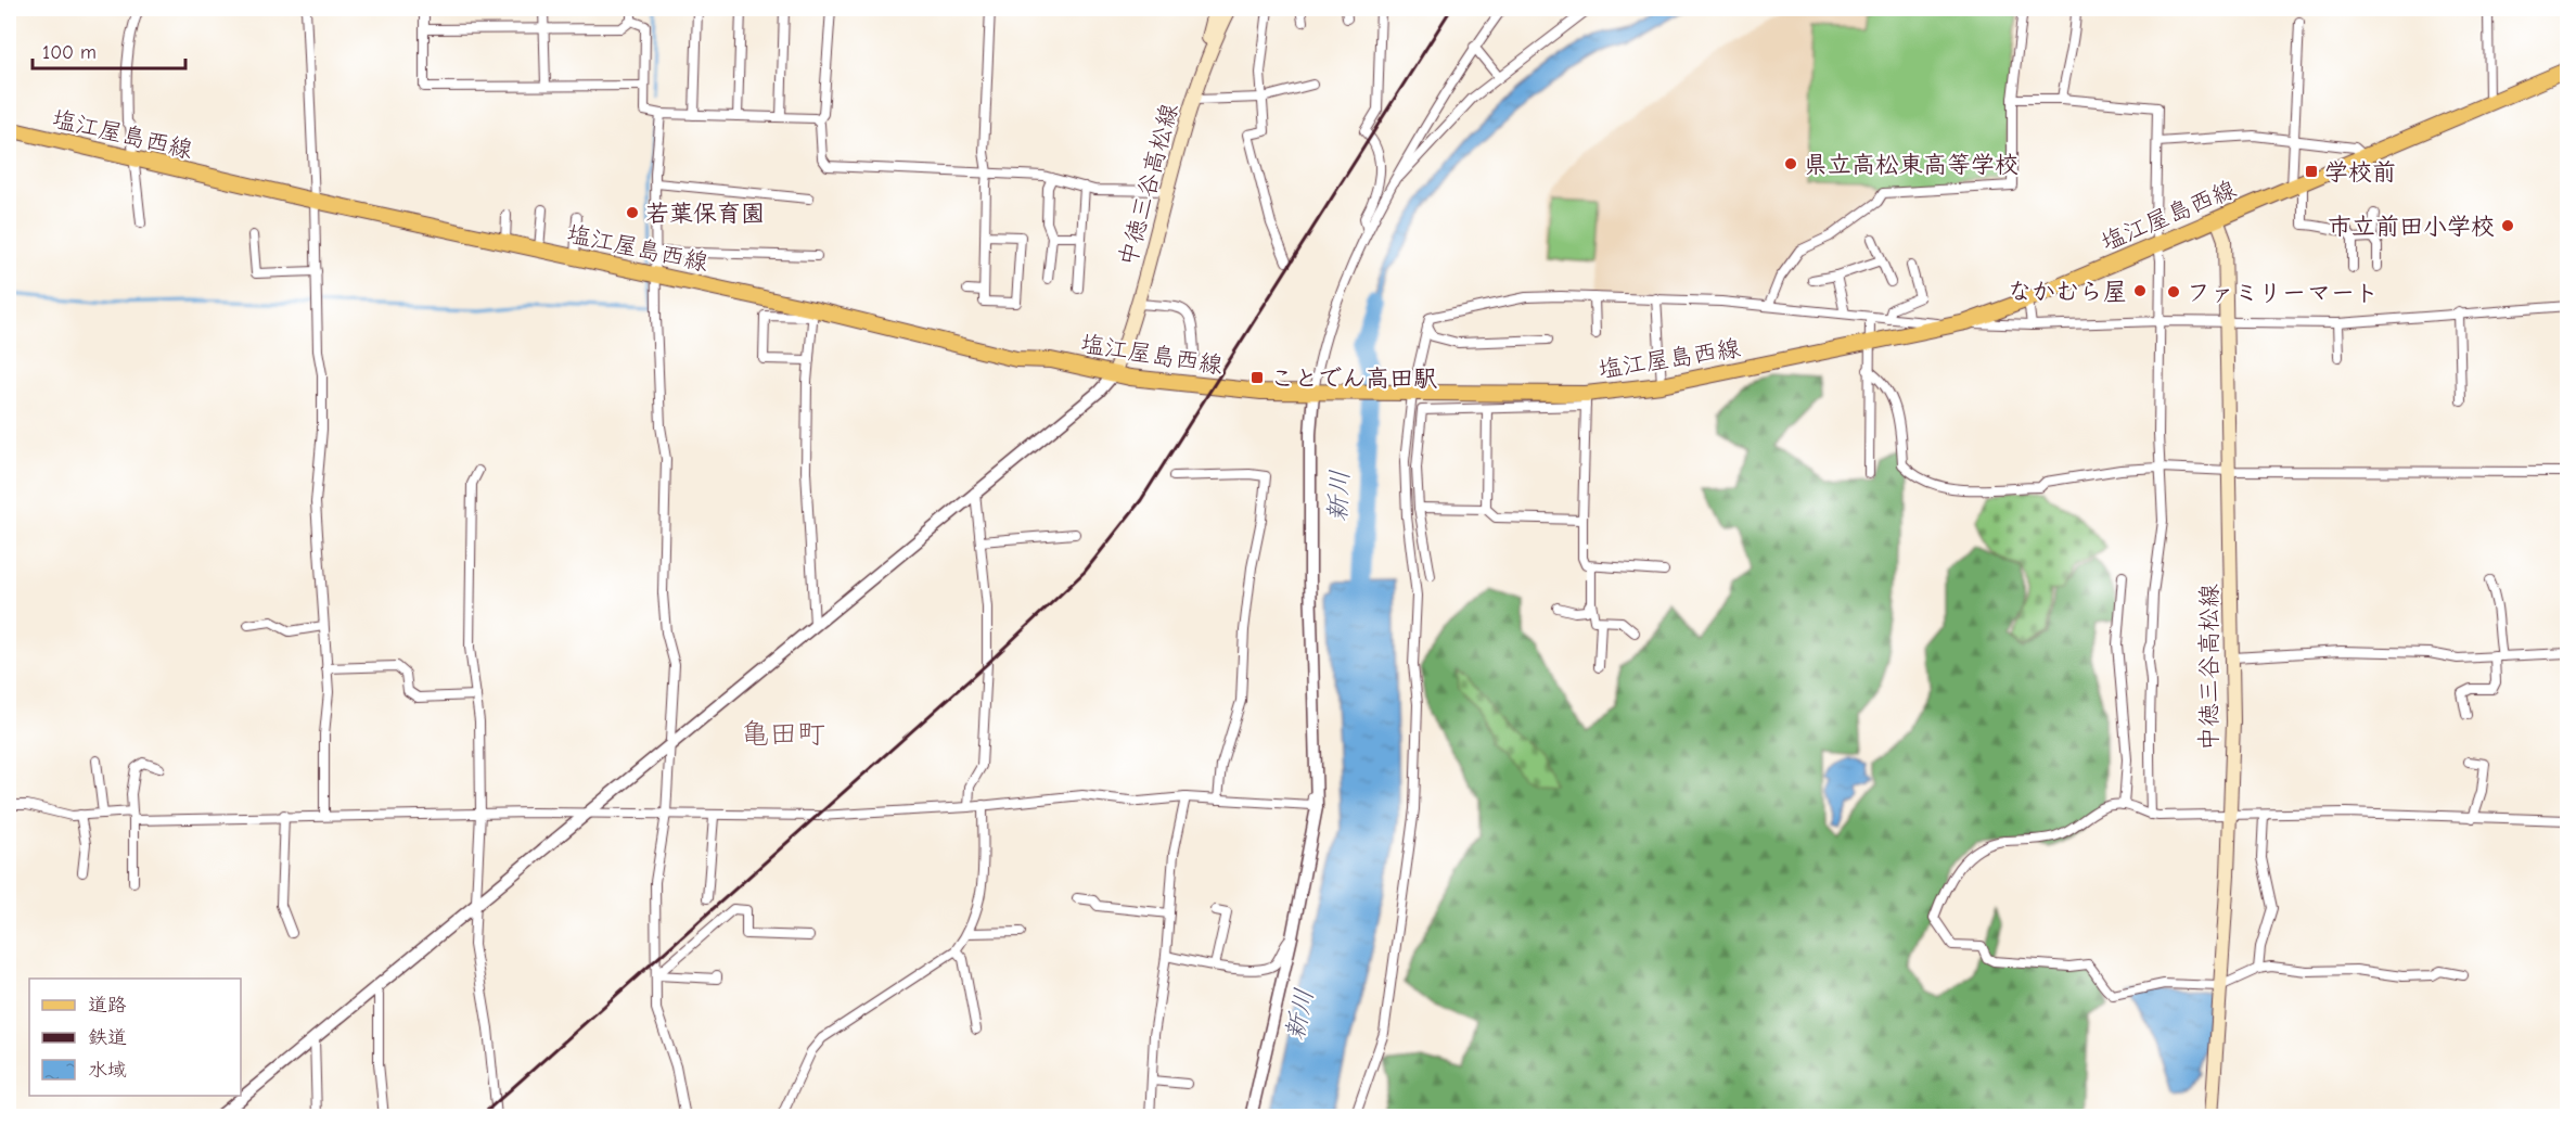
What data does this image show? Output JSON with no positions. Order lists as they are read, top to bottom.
{
  "streets": {
    "main road": ["塩江屋島西線", "中徳三谷高松線"]
  },
  "crossings": [
    ["塩江屋島西線", "中徳三谷高松線"]
  ],
  "districts": ["亀田町"],
  "water": ["新川"],
  "places": {
    "other": [
      "県立高松東高等学校",
      "若葉保育園",
      "市立前田小学校",
      "なかむら屋",
      "ファミリーマート"
    ],
    "transit": ["学校前", "ことでん高田駅"]
  },
  "legend": ["道路", "鉄道", "水域"],
  "scale_bar": "100 m"
}
